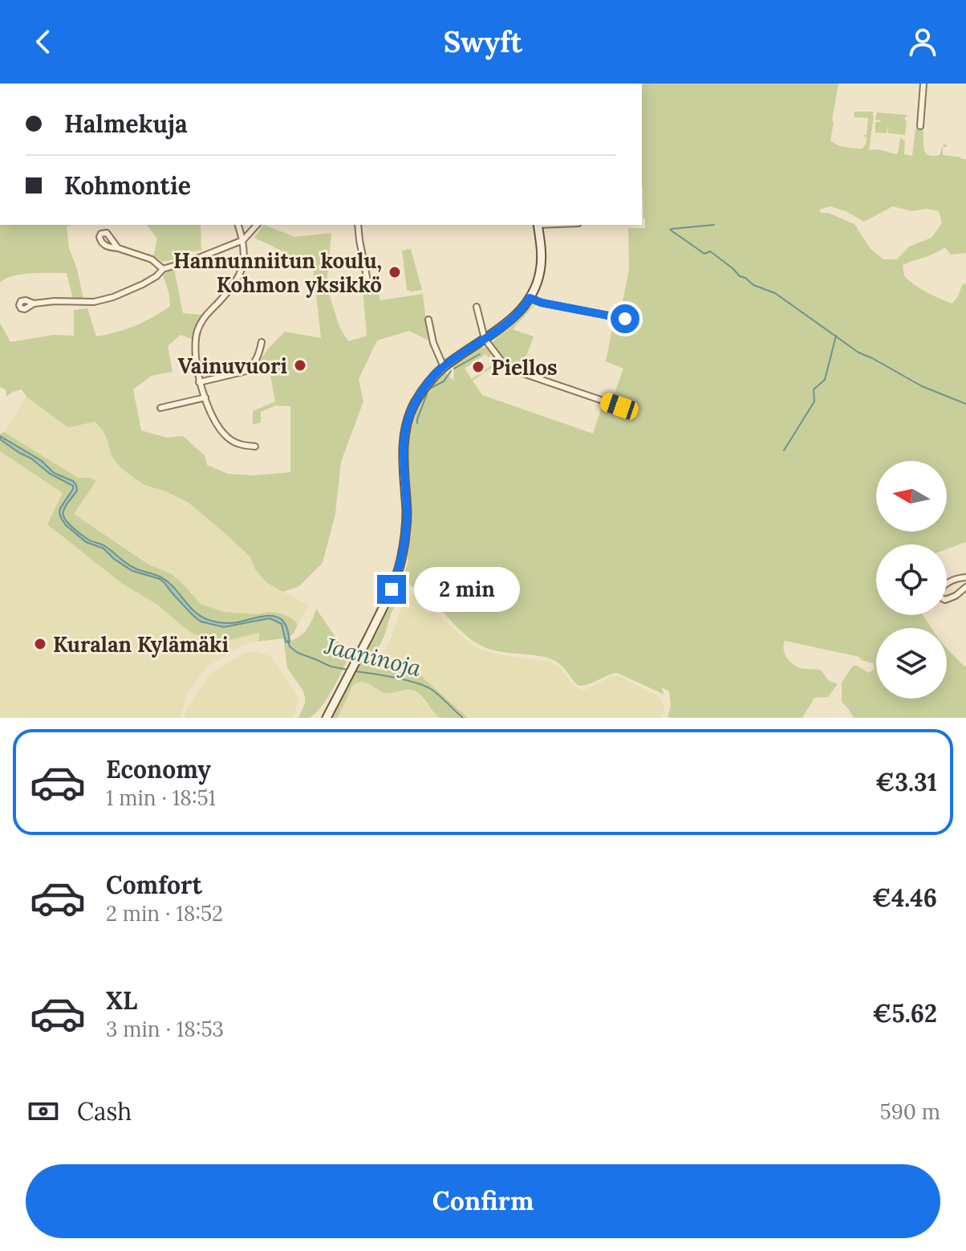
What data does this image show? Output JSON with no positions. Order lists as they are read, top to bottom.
{
  "water": ["Jaaninoja"],
  "places": [
    "Hannunniitun koulu, Kohmon yksikkö",
    "Vainuvuori",
    "Piellos",
    "Kuralan Kylämäki"
  ],
  "north": "left",
  "page": {
    "header": "Swyft",
    "banner": ["Halmekuja", "Kohmontie"],
    "bubble": "2 min",
    "list": [
      {
        "name": "Economy",
        "note": "1 min · 18:51",
        "value": "€3.31"
      },
      {
        "name": "Comfort",
        "note": "2 min · 18:52",
        "value": "€4.46"
      },
      {
        "name": "XL",
        "note": "3 min · 18:53",
        "value": "€5.62"
      }
    ],
    "pay": ["Cash", "590 m"],
    "buttons": "Confirm"
  }
}
